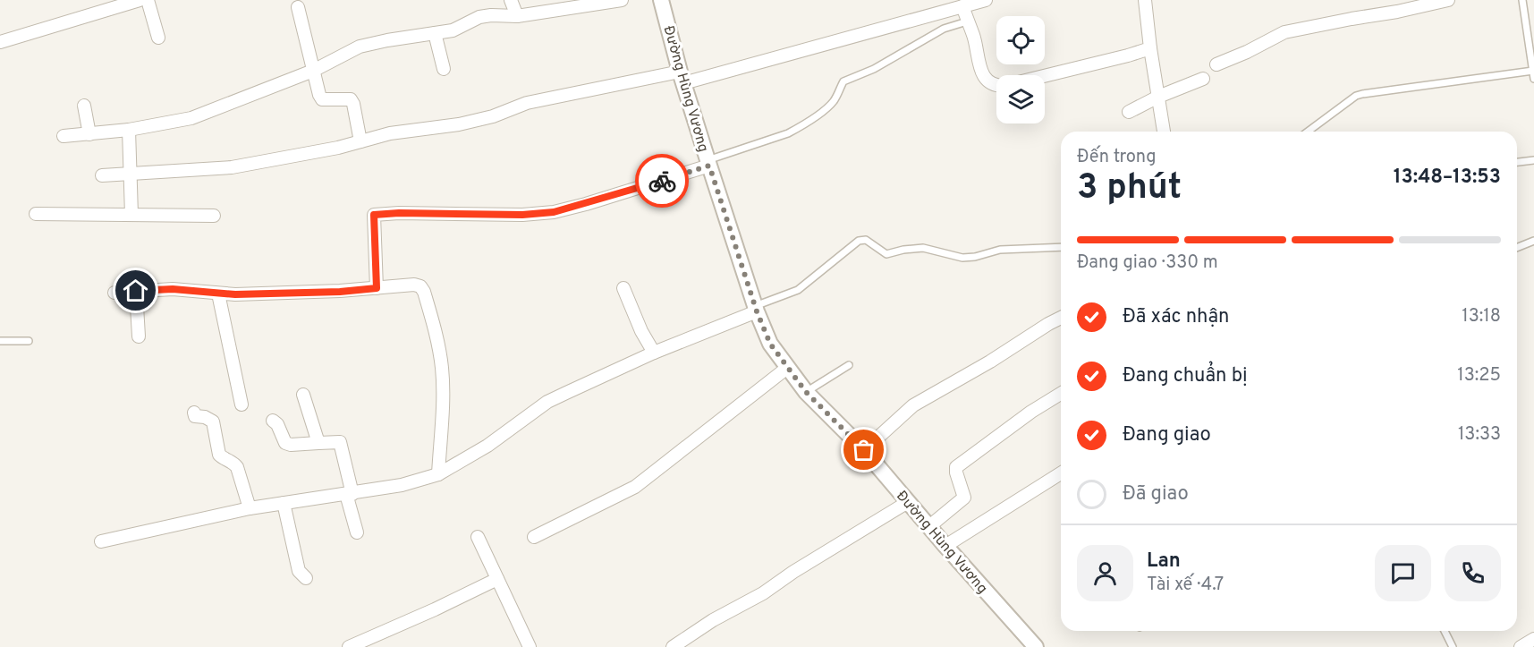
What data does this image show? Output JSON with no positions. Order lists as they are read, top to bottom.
{
  "streets": {
    "street": ["Đường Hùng Vương"]
  },
  "page": {
    "heading": ["3 phút", "Đến trong", "13:48–13:53"],
    "panel": ["Lan", "Tài xế · 4.7"],
    "bar": "Đang giao · 330 m",
    "list": [
      ["Đã xác nhận", "13:18"],
      ["Đang chuẩn bị", "13:25"],
      ["Đang giao", "13:33"],
      "Đã giao"
    ]
  }
}
